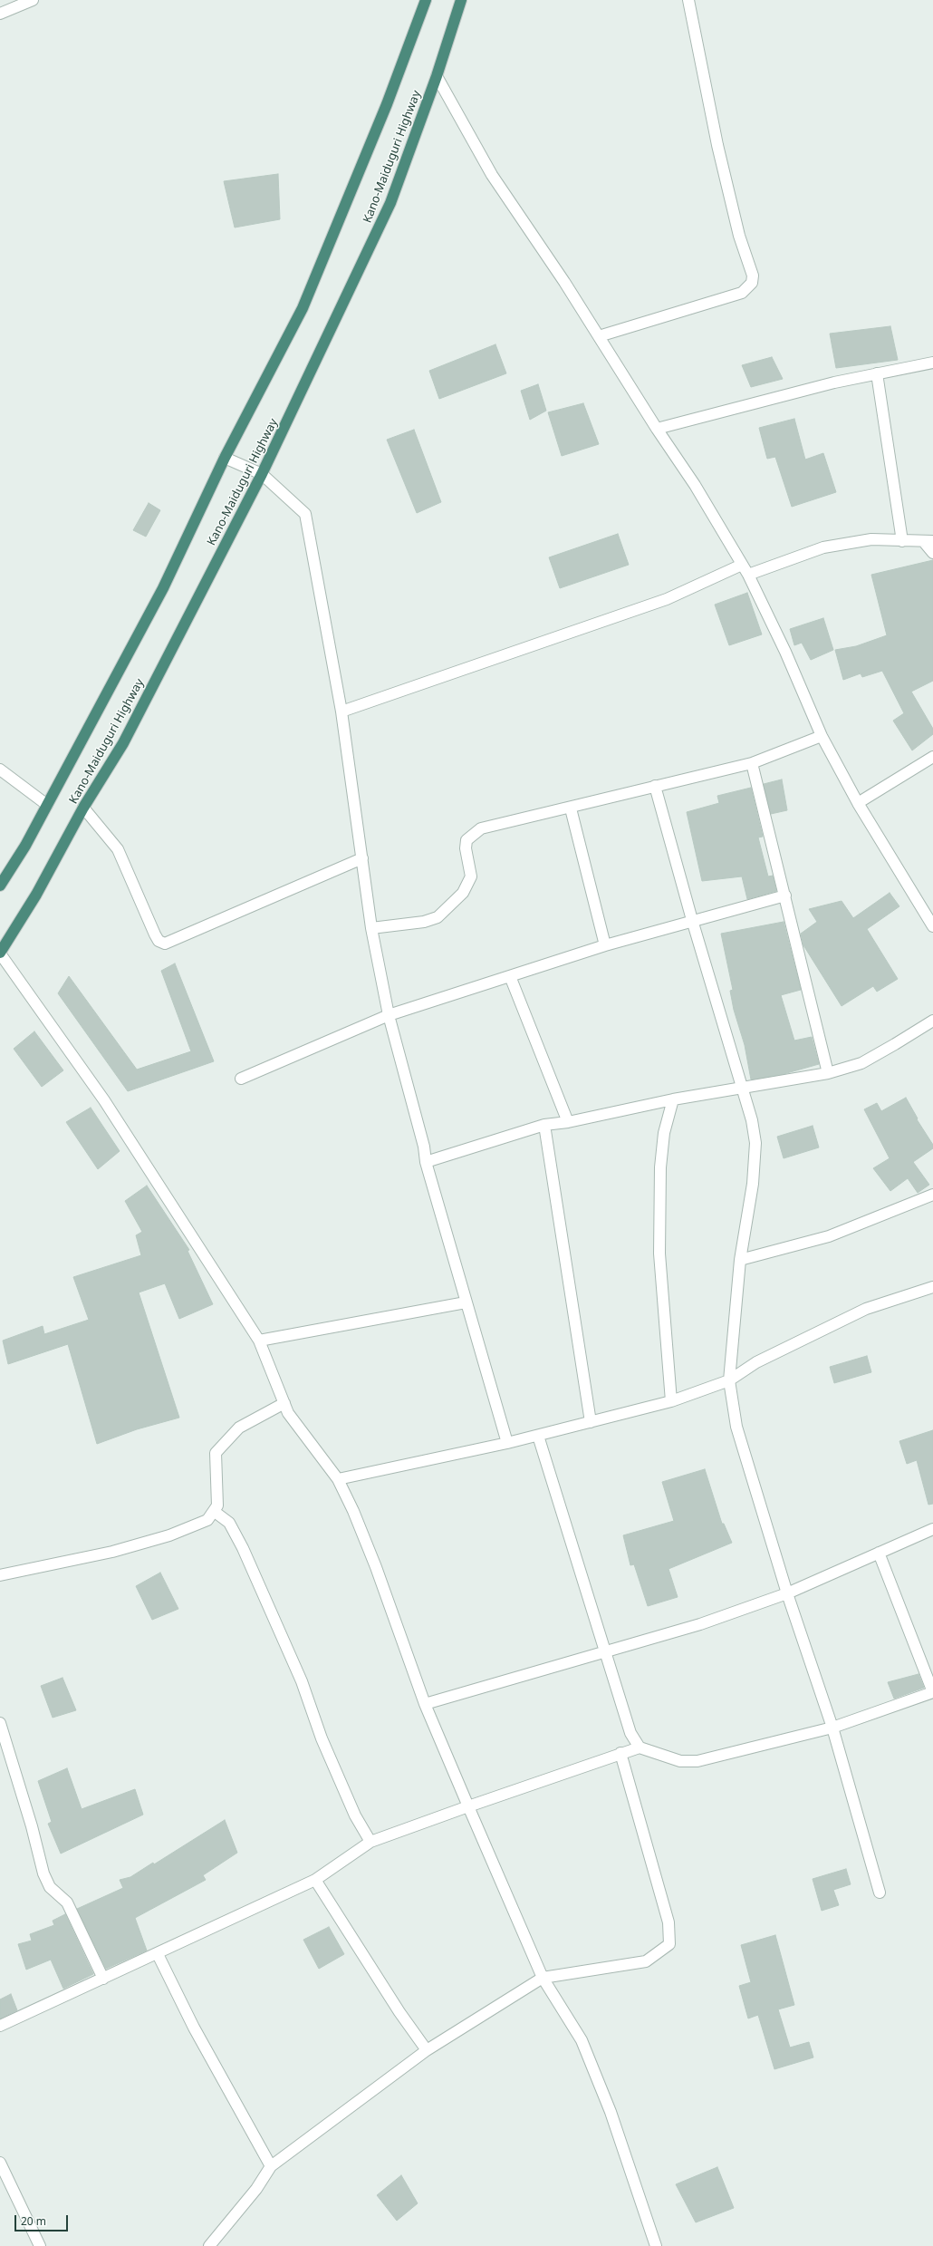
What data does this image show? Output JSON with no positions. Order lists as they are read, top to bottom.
{
  "streets": {
    "highway": ["Kano-Maiduguri Highway"]
  },
  "scale_bar": "20 m"
}
